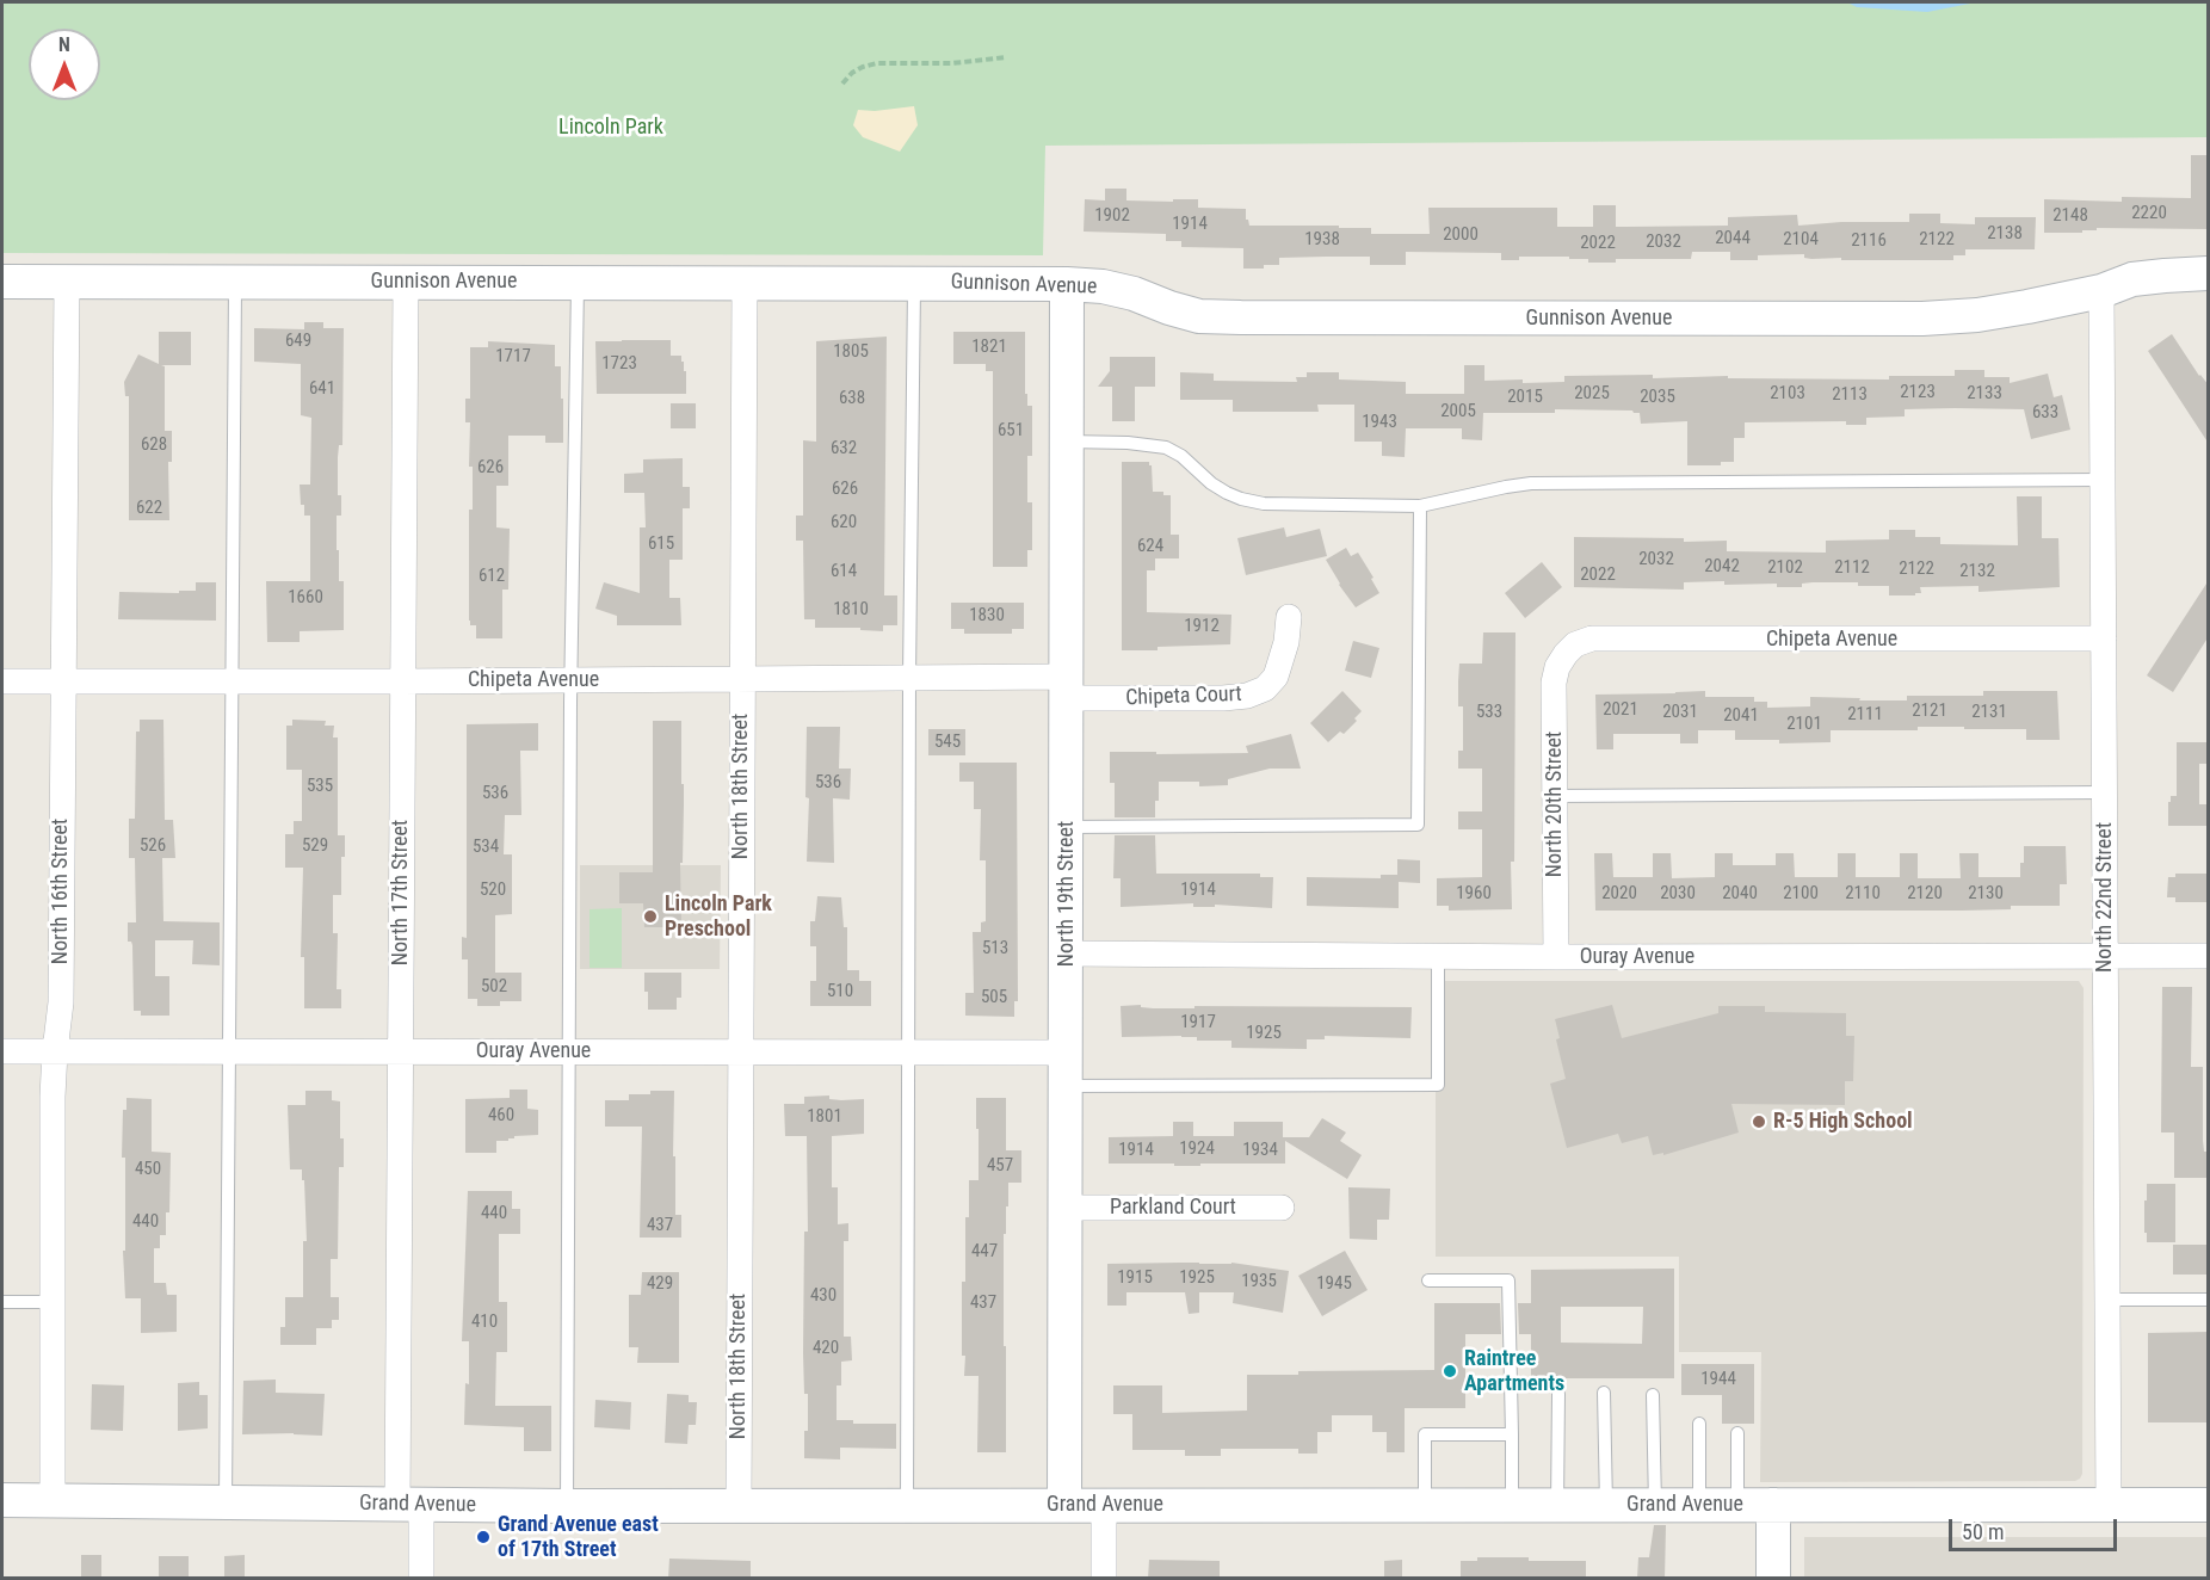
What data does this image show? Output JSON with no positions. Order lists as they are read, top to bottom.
{
  "streets": {
    "street": [
      "Gunnison Avenue",
      "Chipeta Avenue",
      "Chipeta Court",
      "North 18th Street",
      "North 20th Street",
      "North 16th Street",
      "North 17th Street",
      "North 19th Street",
      "North 22nd Street",
      "Ouray Avenue",
      "Parkland Court",
      "Grand Avenue"
    ]
  },
  "crossings": [
    ["Gunnison Avenue", "North 18th Street"],
    ["Gunnison Avenue", "North 16th Street"],
    ["Gunnison Avenue", "North 17th Street"],
    ["Gunnison Avenue", "North 19th Street"],
    ["Gunnison Avenue", "North 22nd Street"],
    ["Chipeta Avenue", "Chipeta Court"],
    ["Chipeta Avenue", "North 18th Street"],
    ["Chipeta Avenue", "North 20th Street"],
    ["Chipeta Avenue", "North 16th Street"],
    ["Chipeta Avenue", "North 17th Street"],
    ["Chipeta Avenue", "North 19th Street"],
    ["Chipeta Avenue", "North 22nd Street"],
    ["Chipeta Court", "North 19th Street"],
    ["North 18th Street", "Ouray Avenue"],
    ["North 18th Street", "Grand Avenue"],
    ["North 20th Street", "Ouray Avenue"],
    ["North 16th Street", "Ouray Avenue"],
    ["North 16th Street", "Grand Avenue"],
    ["North 17th Street", "Ouray Avenue"],
    ["North 17th Street", "Grand Avenue"],
    ["North 19th Street", "Ouray Avenue"],
    ["North 19th Street", "Parkland Court"],
    ["North 19th Street", "Grand Avenue"],
    ["North 22nd Street", "Ouray Avenue"],
    ["North 22nd Street", "Grand Avenue"]
  ],
  "parks": ["Lincoln Park"],
  "places": [
    "Lincoln Park Preschool",
    "R-5 High School",
    "Raintree Apartments",
    "Grand Avenue east of 17th Street"
  ],
  "house_numbers": [
    "2220",
    "1902",
    "2148",
    "1914",
    "2138",
    "2000",
    "2044",
    "1938",
    "2104",
    "2122",
    "2116",
    "2032",
    "2022",
    "649",
    "1821",
    "1805",
    "1717",
    "1723",
    "641",
    "2123",
    "2025",
    "2103",
    "2133",
    "2113",
    "2015",
    "2035",
    "638",
    "2005",
    "633",
    "1943",
    "651",
    "628",
    "632",
    "626",
    "626",
    "622",
    "620",
    "615",
    "624",
    "2032",
    "2042",
    "2102",
    "2112",
    "2122",
    "614",
    "2132",
    "2022",
    "612",
    "1660",
    "1810",
    "1830",
    "1912",
    "2021",
    "2121",
    "533",
    "2031",
    "2131",
    "2111",
    "2041",
    "2101",
    "545",
    "536",
    "535",
    "536",
    "526",
    "529",
    "534",
    "520",
    "1914",
    "1960",
    "2020",
    "2030",
    "2040",
    "2100",
    "2110",
    "2120",
    "2130",
    "513",
    "502",
    "510",
    "505",
    "1917",
    "1925",
    "460",
    "1801",
    "1924",
    "1914",
    "1934",
    "457",
    "450",
    "440",
    "440",
    "437",
    "447",
    "1915",
    "1925",
    "1935",
    "429",
    "1945",
    "430",
    "437",
    "410",
    "420",
    "1944"
  ],
  "scale_bar": "50 m",
  "north": "top"
}
